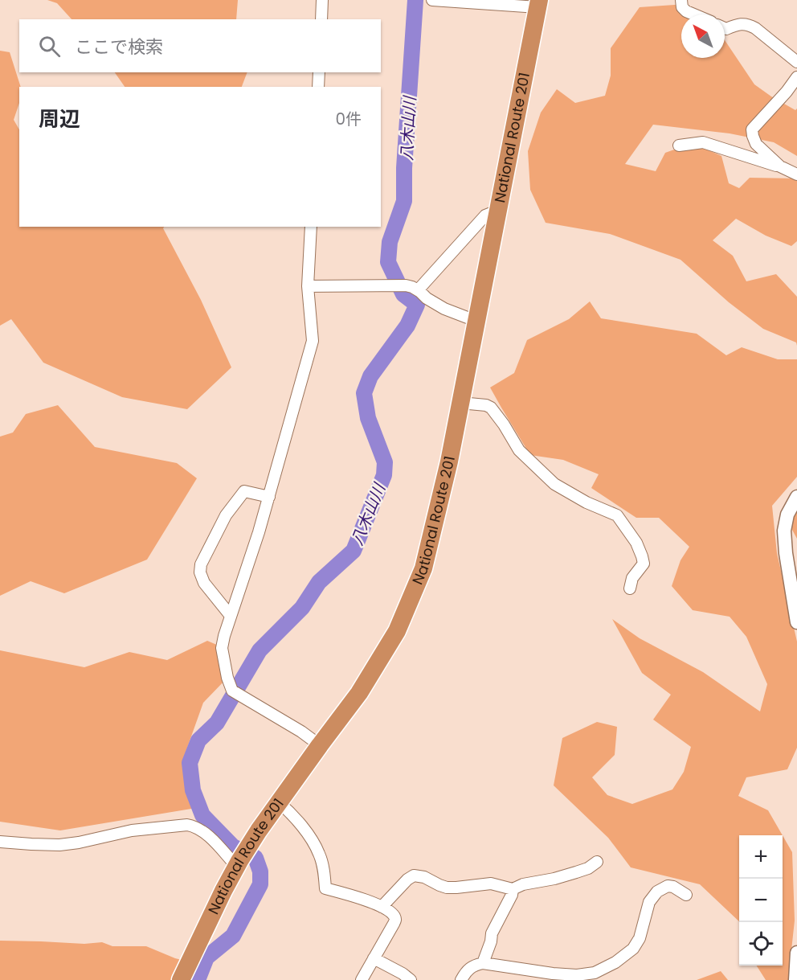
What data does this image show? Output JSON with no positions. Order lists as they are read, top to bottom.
{
  "streets": {
    "highway": ["National Route 201"]
  },
  "water": ["八木山川"],
  "north": "top left",
  "page": {
    "search": "ここで検索",
    "heading": ["周辺", "0件"],
    "map_buttons": ["+", "−"]
  }
}
